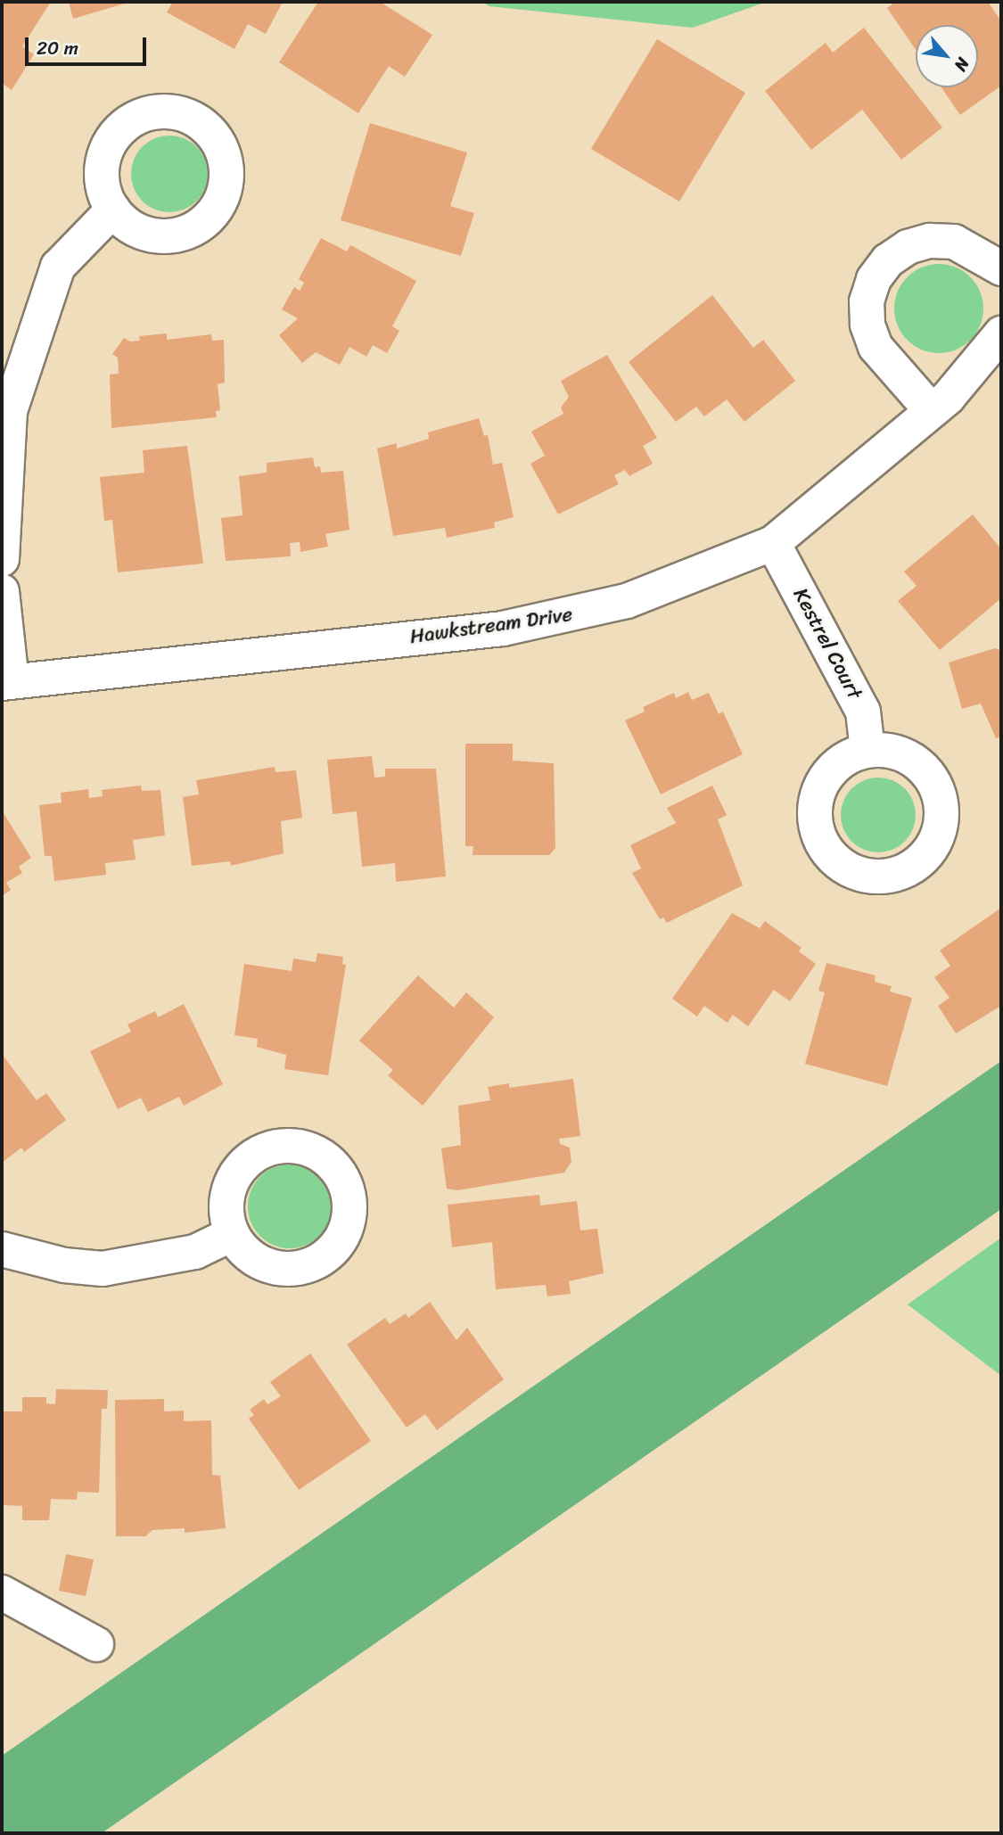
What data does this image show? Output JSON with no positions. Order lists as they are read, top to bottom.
{
  "streets": {
    "street": ["Hawkstream Drive", "Kestrel Court"]
  },
  "crossings": [
    ["Hawkstream Drive", "Kestrel Court"]
  ],
  "scale_bar": "20 m",
  "north": "bottom right"
}
